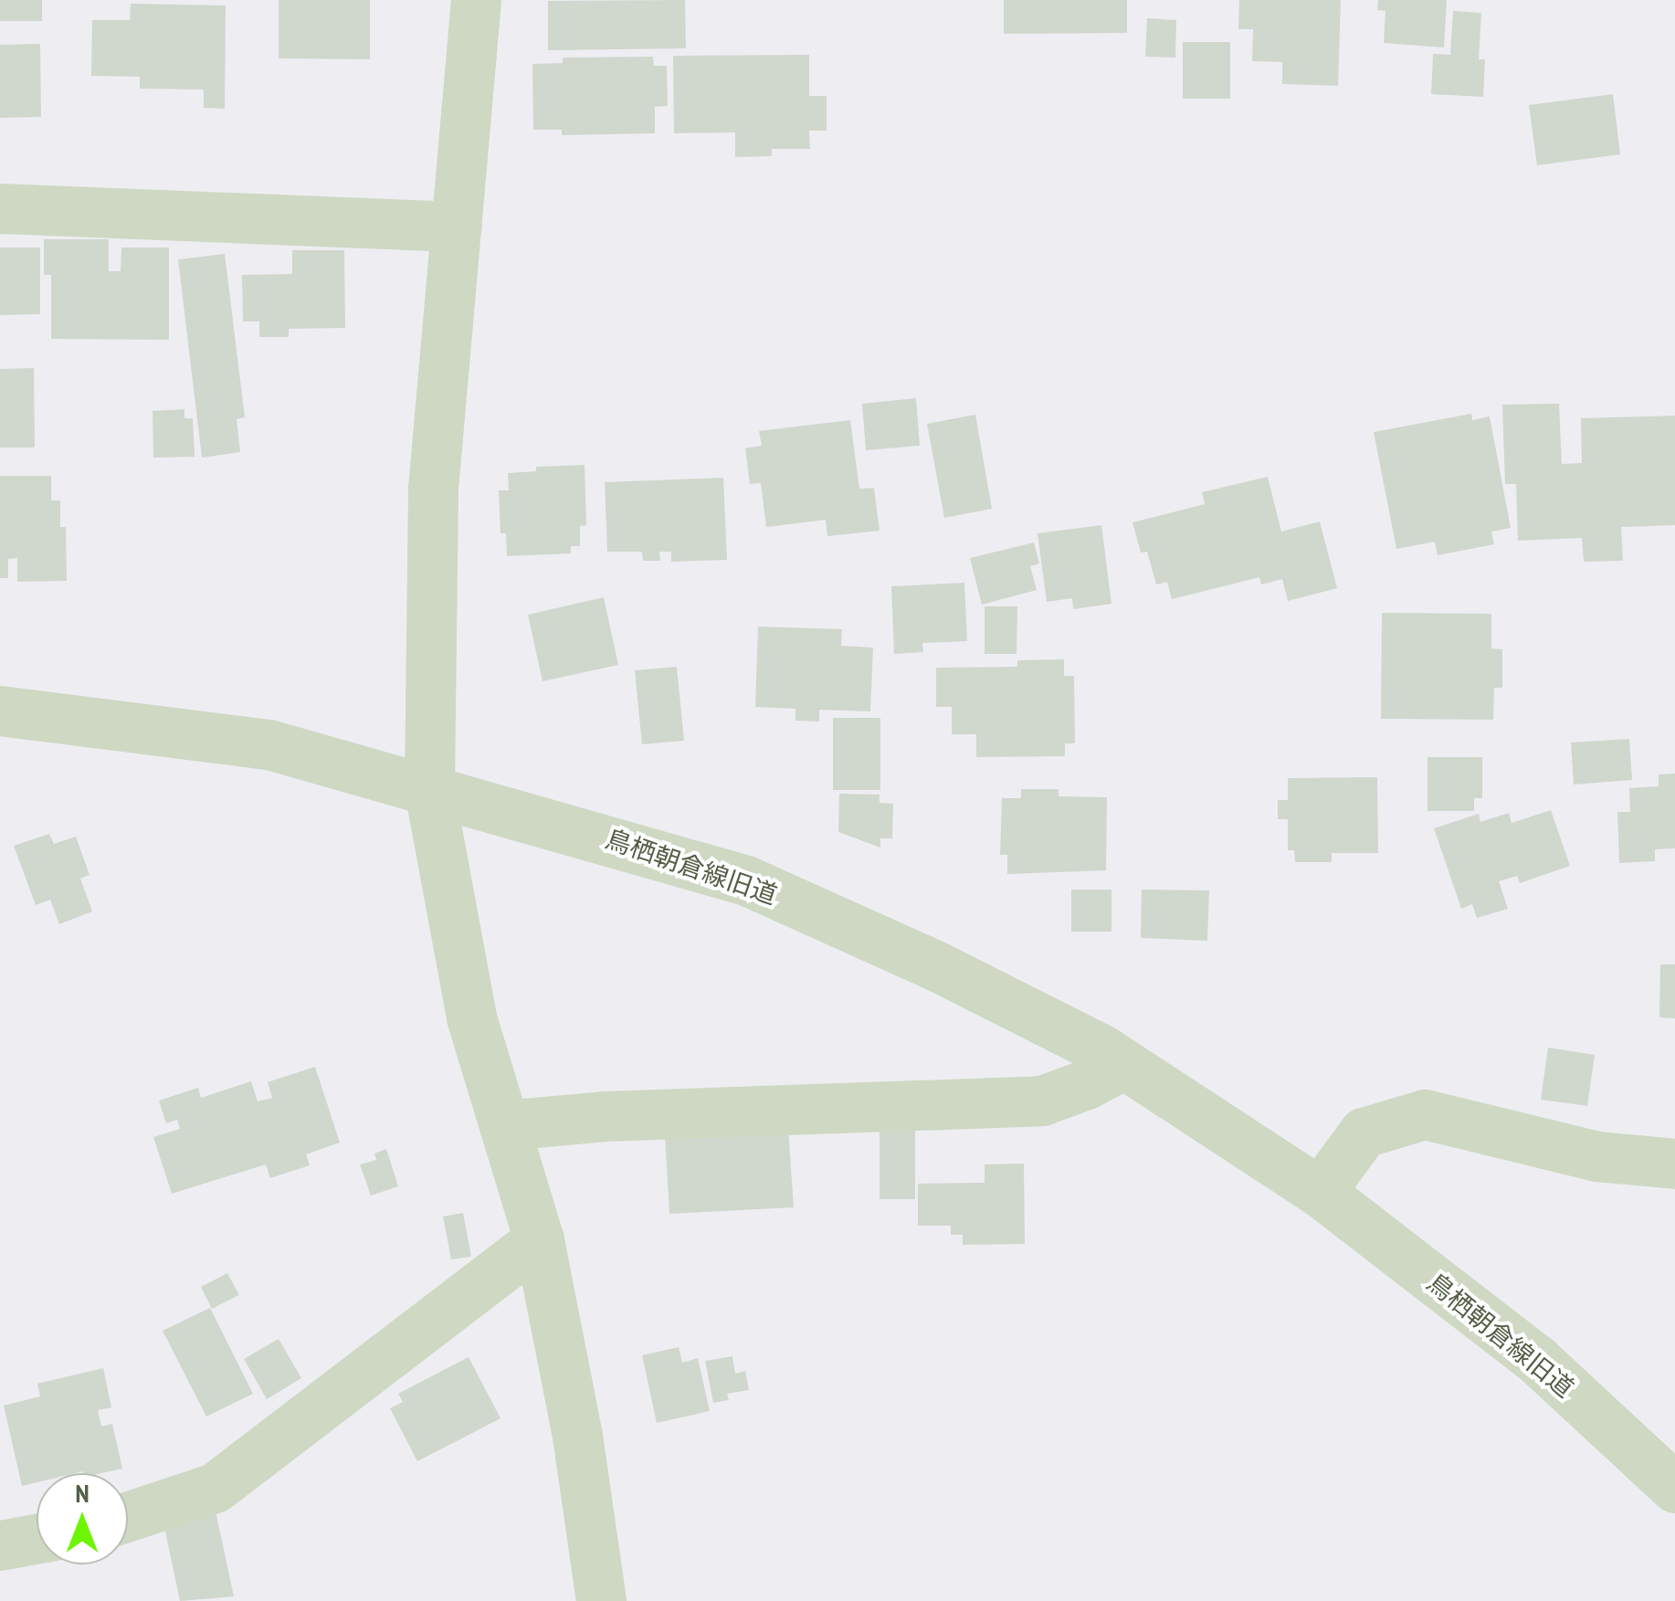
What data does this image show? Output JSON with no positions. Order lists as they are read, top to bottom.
{
  "streets": {
    "street": ["鳥栖朝倉線旧道"]
  },
  "north": "top"
}
